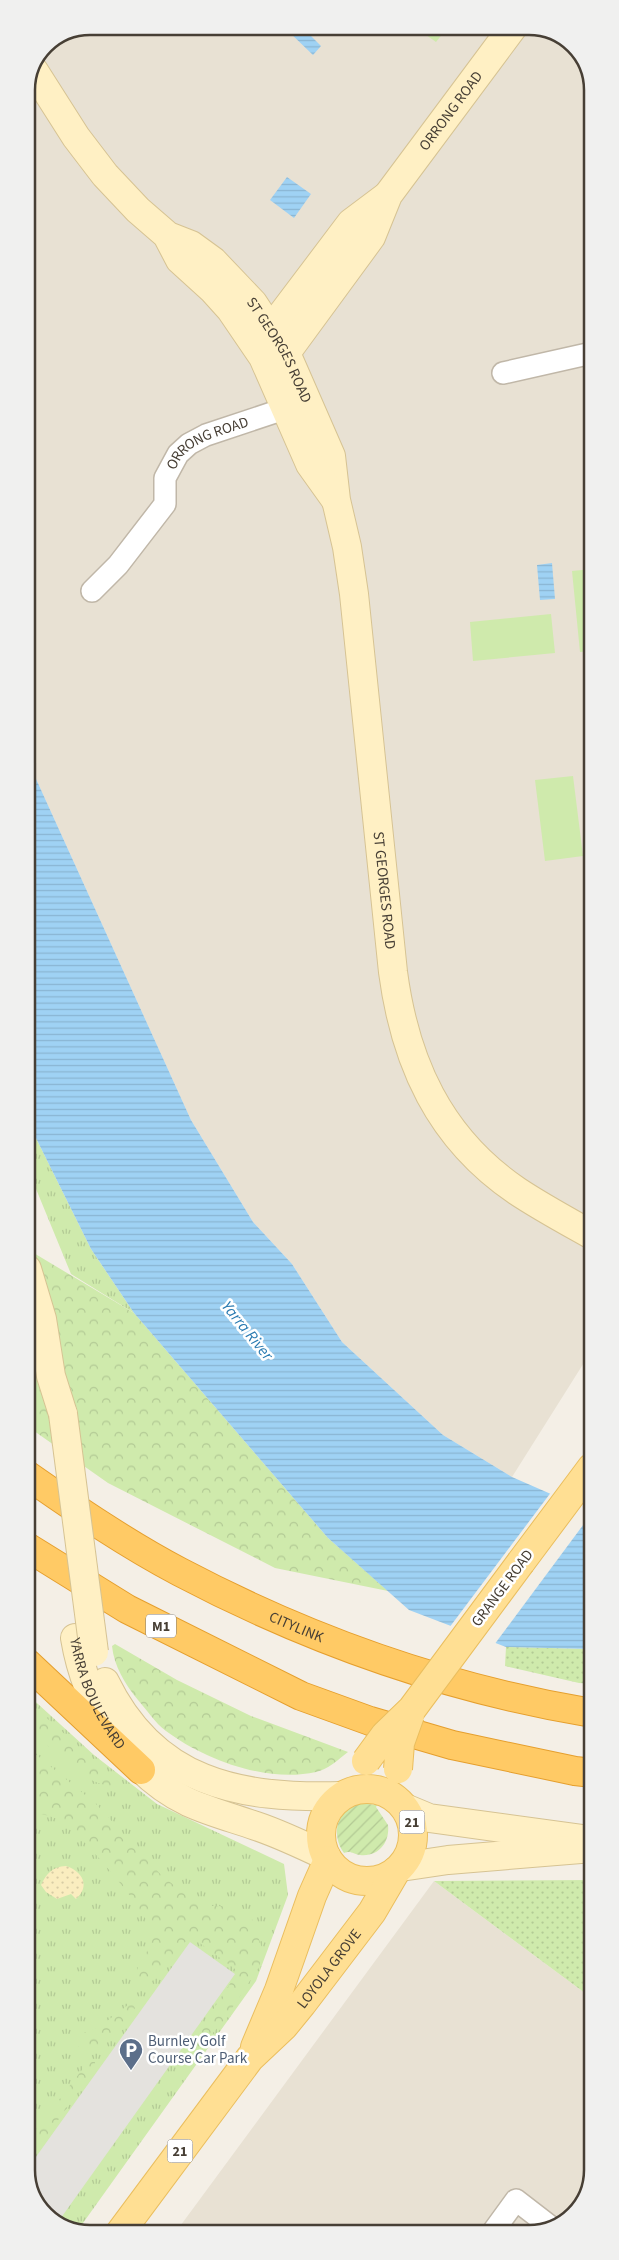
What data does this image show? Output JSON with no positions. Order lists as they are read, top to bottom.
{
  "streets": {
    "highway": ["M1", "CITYLINK"],
    "main road": ["GRANGE ROAD", "21", "LOYOLA GROVE"],
    "street": ["ORRONG ROAD", "ST GEORGES ROAD", "YARRA BOULEVARD"]
  },
  "crossings": [
    ["ORRONG ROAD", "ST GEORGES ROAD"],
    ["GRANGE ROAD", "YARRA BOULEVARD"],
    ["GRANGE ROAD", "21"],
    ["GRANGE ROAD", "LOYOLA GROVE"],
    ["YARRA BOULEVARD", "21"],
    ["YARRA BOULEVARD", "LOYOLA GROVE"],
    ["21", "LOYOLA GROVE"]
  ],
  "water": ["Yarra River"],
  "places": {
    "parking": ["Burnley Golf Course Car Park"]
  }
}
